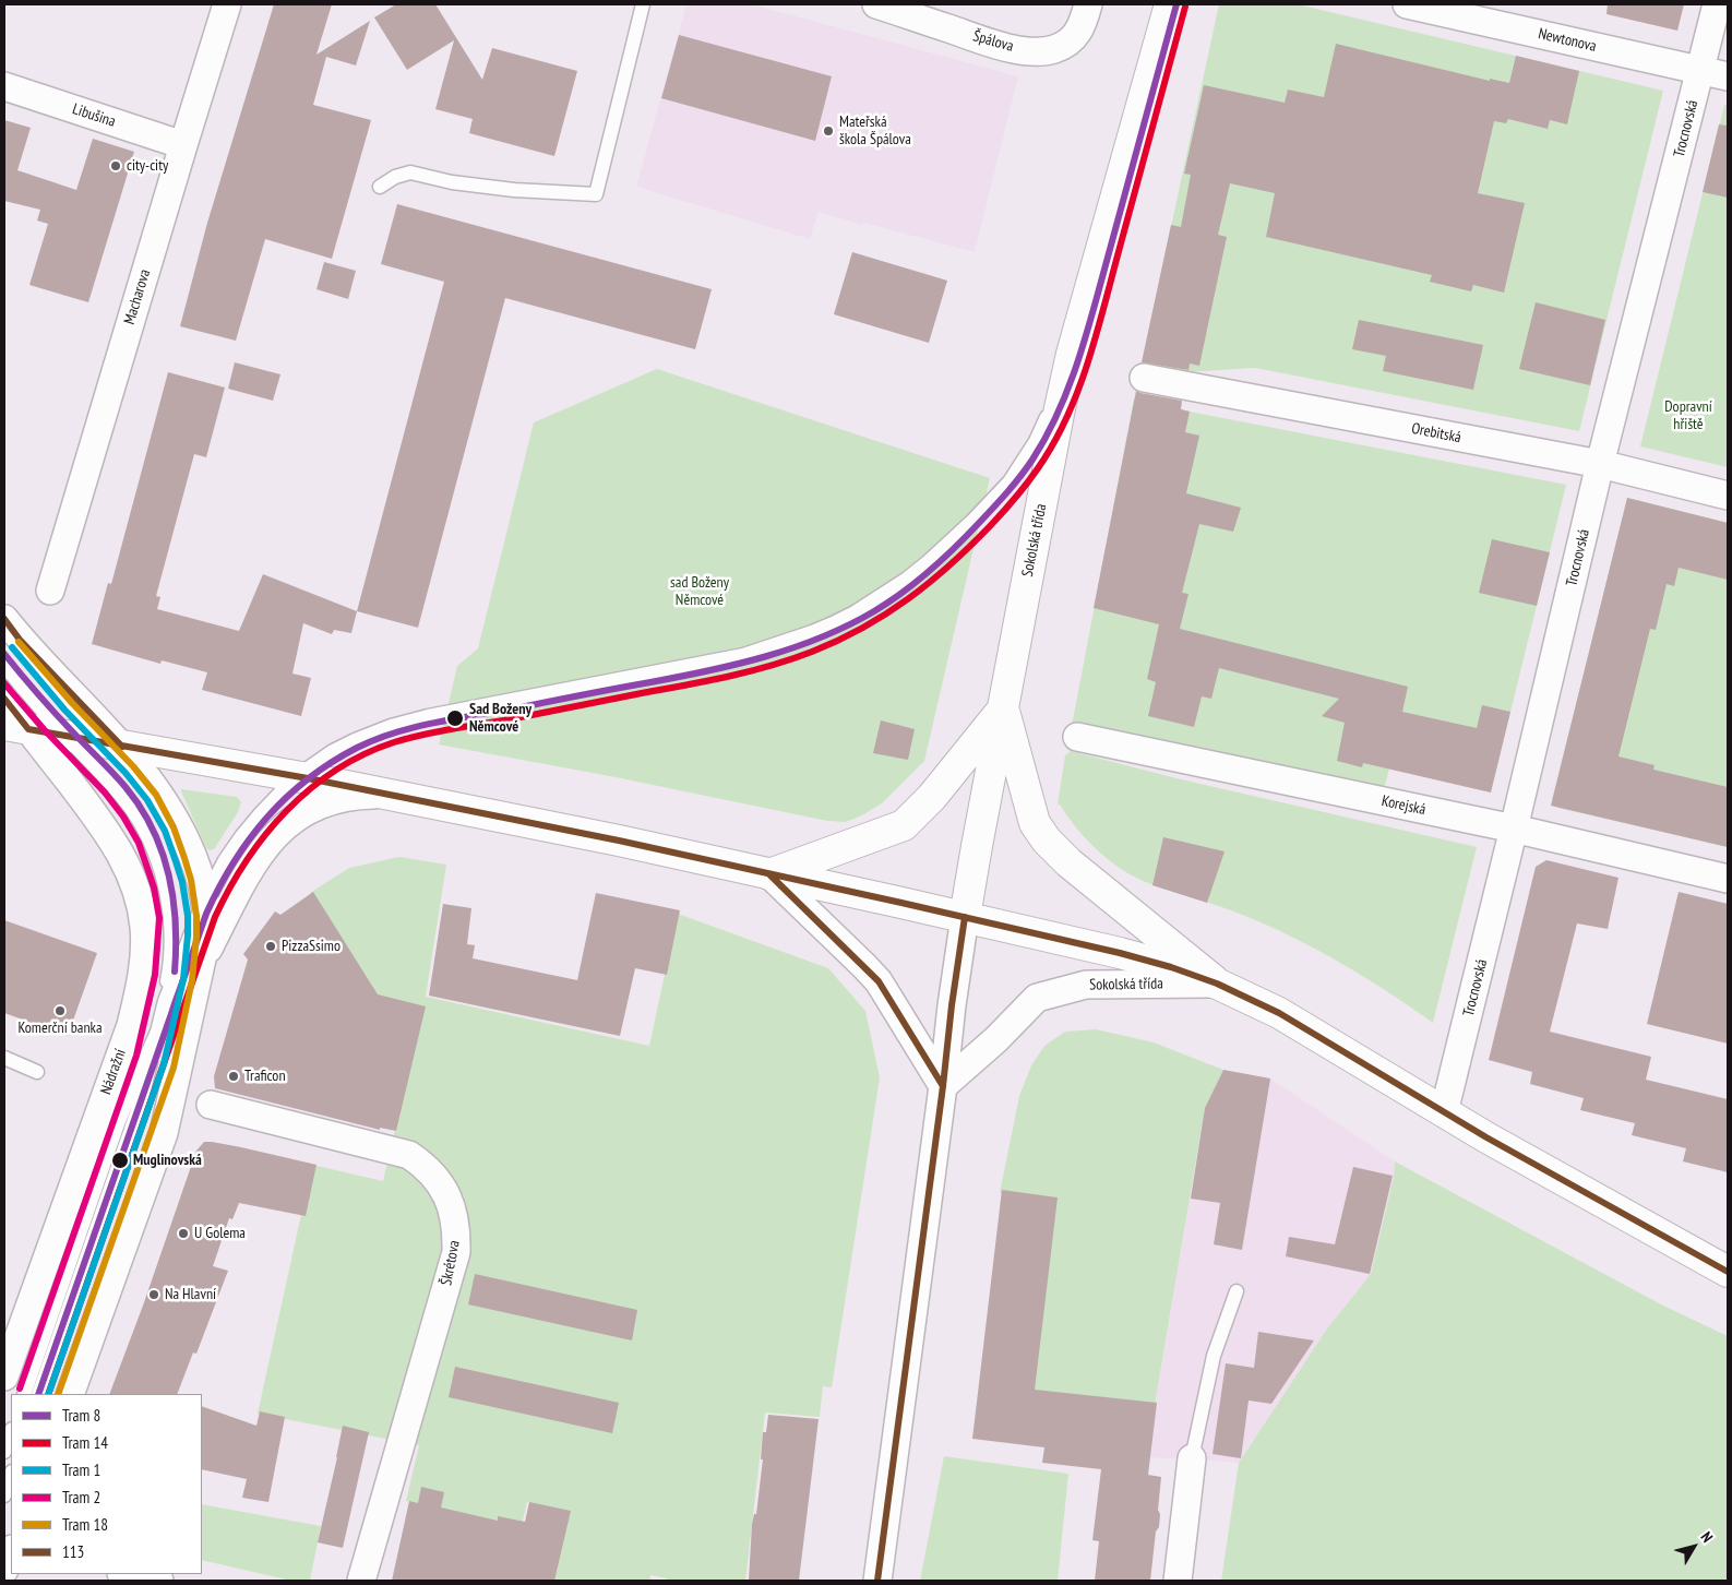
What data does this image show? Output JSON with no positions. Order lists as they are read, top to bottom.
{
  "streets": {
    "main road": ["Sokolská třída"],
    "street": [
      "Newtonova",
      "Špálova",
      "Libušina",
      "Trocnovská",
      "Macharova",
      "Orebitská",
      "Korejská",
      "Nádražní",
      "Škrétova"
    ]
  },
  "crossings": [
    ["Newtonova", "Trocnovská"],
    ["Libušina", "Macharova"],
    ["Trocnovská", "Orebitská"],
    ["Trocnovská", "Korejská"]
  ],
  "parks": ["Dopravní hřiště", "sad Boženy Němcové"],
  "places": [
    "Mateřská škola Špálova",
    "city-city",
    "Sad Boženy Němcové",
    "PizzaSsimo",
    "Komerční banka",
    "Traficon",
    "Muglinovská",
    "U Golema",
    "Na Hlavní"
  ],
  "lines": [
    "tram line 8",
    "tram line 14",
    "transit line 113",
    "tram line 18",
    "tram line 1",
    "tram line 2"
  ],
  "legend": [
    "Tram 8",
    "Tram 14",
    "Tram 1",
    "Tram 2",
    "Tram 18",
    "113"
  ],
  "north": "top right"
}
